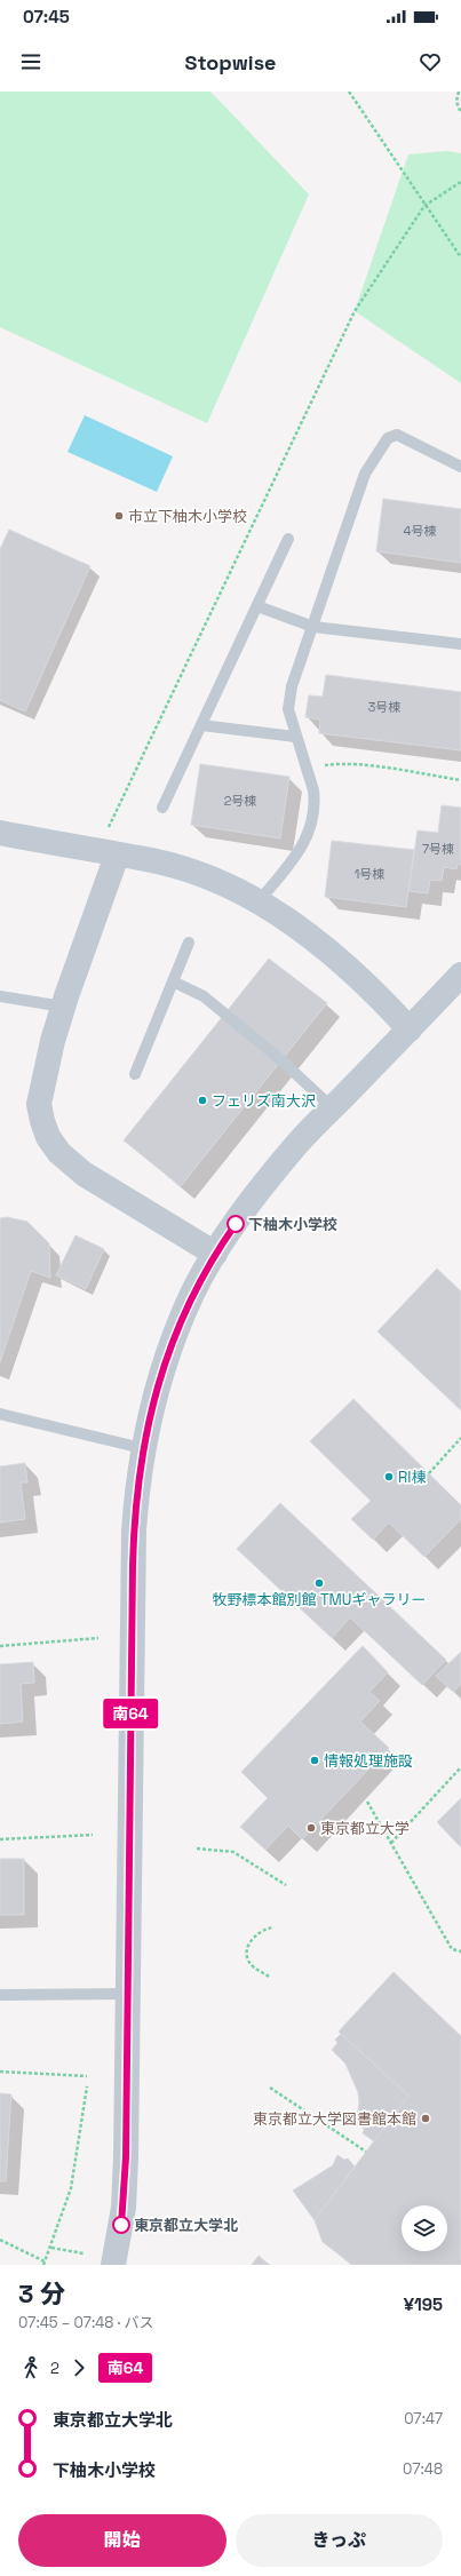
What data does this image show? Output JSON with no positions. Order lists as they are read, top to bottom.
{
  "places": [
    "市立下柚木小学校",
    "フェリズ南大沢",
    "下柚木小学校",
    "RI棟",
    "牧野標本館別館 TMUギャラリー",
    "情報処理施設",
    "東京都立大学",
    "東京都立大学図書館本館",
    "東京都立大学北"
  ],
  "lines": ["bus line 南64"],
  "house_numbers": [
    "4号棟",
    "3号棟",
    "2号棟",
    "7号棟",
    "1号棟"
  ],
  "page": {
    "status": "07:45",
    "header": "Stopwise",
    "on_map": "南64",
    "heading": ["3 分", "07:45 – 07:48 · バス", "¥195"],
    "legs": ["2", "南64"],
    "list": [
      {
        "name": "東京都立大学北",
        "value": "07:47"
      },
      {
        "name": "下柚木小学校",
        "value": "07:48"
      }
    ],
    "buttons": ["開始", "きっぷ"]
  }
}
